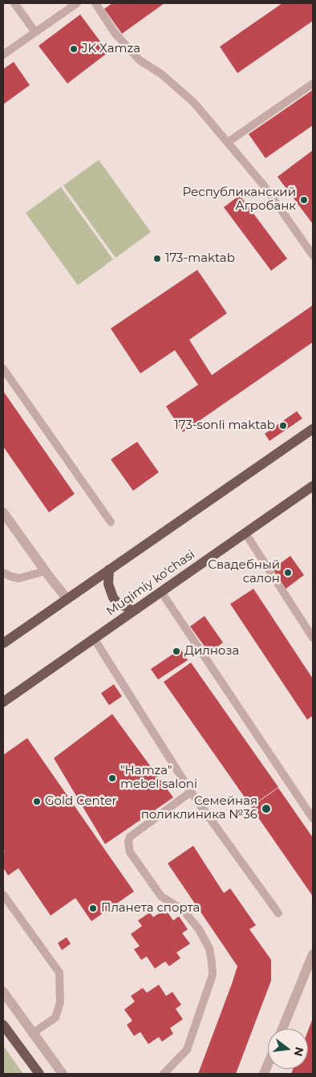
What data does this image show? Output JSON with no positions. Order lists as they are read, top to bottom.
{
  "streets": {
    "main road": ["Muqimiy ko'chasi"]
  },
  "places": [
    "JK Xamza",
    "Республиканский Агробанк",
    "173-maktab",
    "173-sonli maktab",
    "Свадебный салон",
    "Дилноза",
    "\"Hamza\" mebel saloni",
    "Gold Center",
    "Семейная поликлиника №36",
    "Планета спорта"
  ],
  "north": "right"
}
